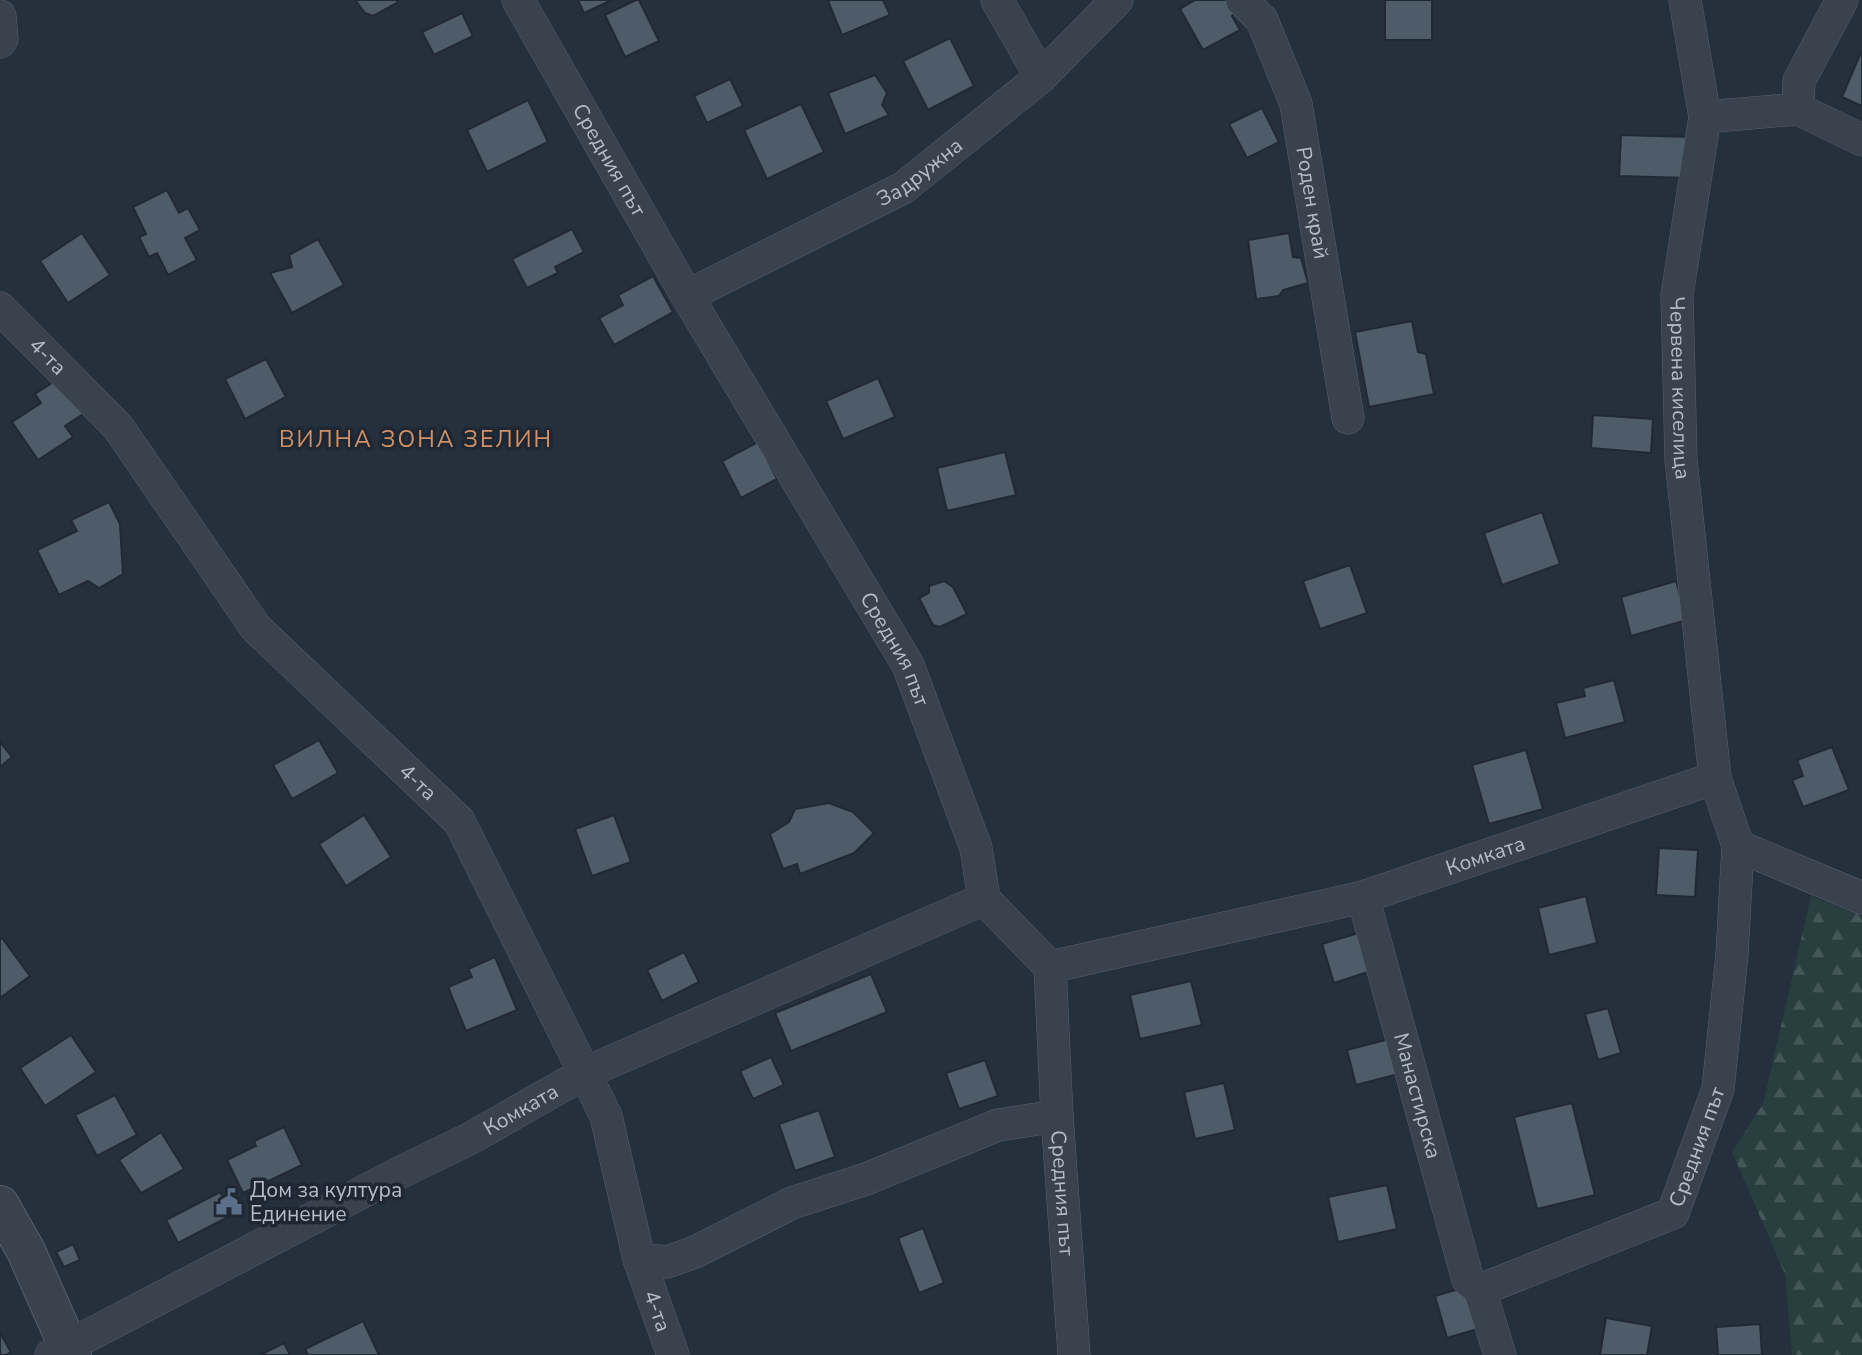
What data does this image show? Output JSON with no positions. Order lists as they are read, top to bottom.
{
  "streets": {
    "street": [
      "Средния път",
      "Задружна",
      "Роден край",
      "4-та",
      "Червена киселица",
      "Комката",
      "Манастирска"
    ]
  },
  "crossings": [
    ["Средния път", "Задружна"],
    ["Средния път", "Комката"],
    ["Средния път", "Манастирска"],
    ["4-та", "Комката"],
    ["Червена киселица", "Комката"],
    ["Комката", "Манастирска"]
  ],
  "districts": ["ВИЛНА ЗОНА ЗЕЛИН"],
  "places": {
    "public building": ["Дом за култура Единение"]
  }
}
